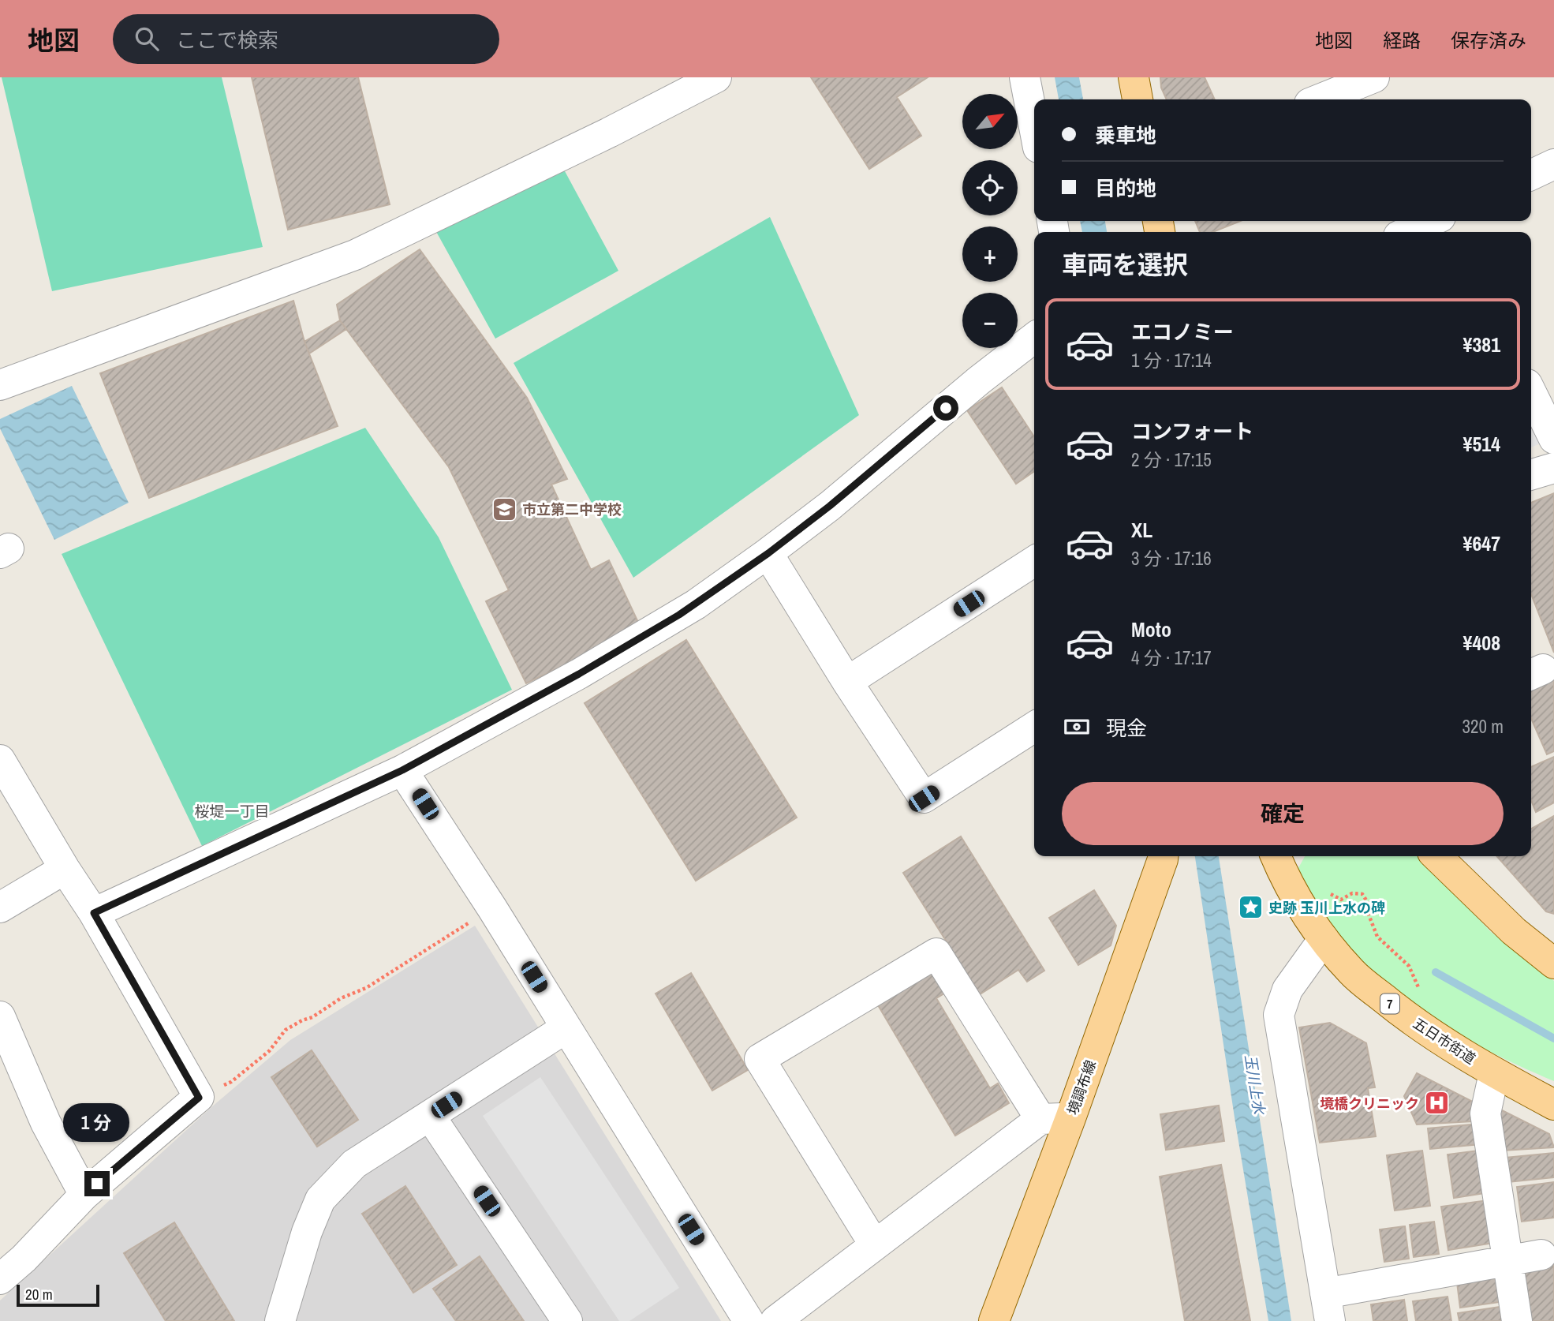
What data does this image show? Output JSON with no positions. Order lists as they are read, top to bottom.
{
  "streets": {
    "main road": ["7", "五日市街道", "境調布線"]
  },
  "districts": ["桜堤一丁目"],
  "water": ["玉川上水"],
  "places": {
    "school or university": ["市立第二中学校"],
    "place": ["史跡 玉川上水の碑"],
    "hospital": ["境橋クリニック"]
  },
  "scale_bar": "20 m",
  "north": "top right",
  "page": {
    "header": "地図",
    "search": "ここで検索",
    "nav": ["地図", "経路", "保存済み"],
    "map_buttons": ["+", "−"],
    "banner": ["乗車地", "目的地"],
    "heading": "車両を選択",
    "list": [
      {
        "name": "エコノミー",
        "note": "1 分 · 17:14",
        "value": "¥381"
      },
      {
        "name": "コンフォート",
        "note": "2 分 · 17:15",
        "value": "¥514"
      },
      {
        "name": "XL",
        "note": "3 分 · 17:16",
        "value": "¥647"
      },
      {
        "name": "Moto",
        "note": "4 分 · 17:17",
        "value": "¥408"
      }
    ],
    "pay": ["現金", "320 m"],
    "buttons": "確定",
    "bubble": "1 分",
    "scale": "20 m"
  }
}
